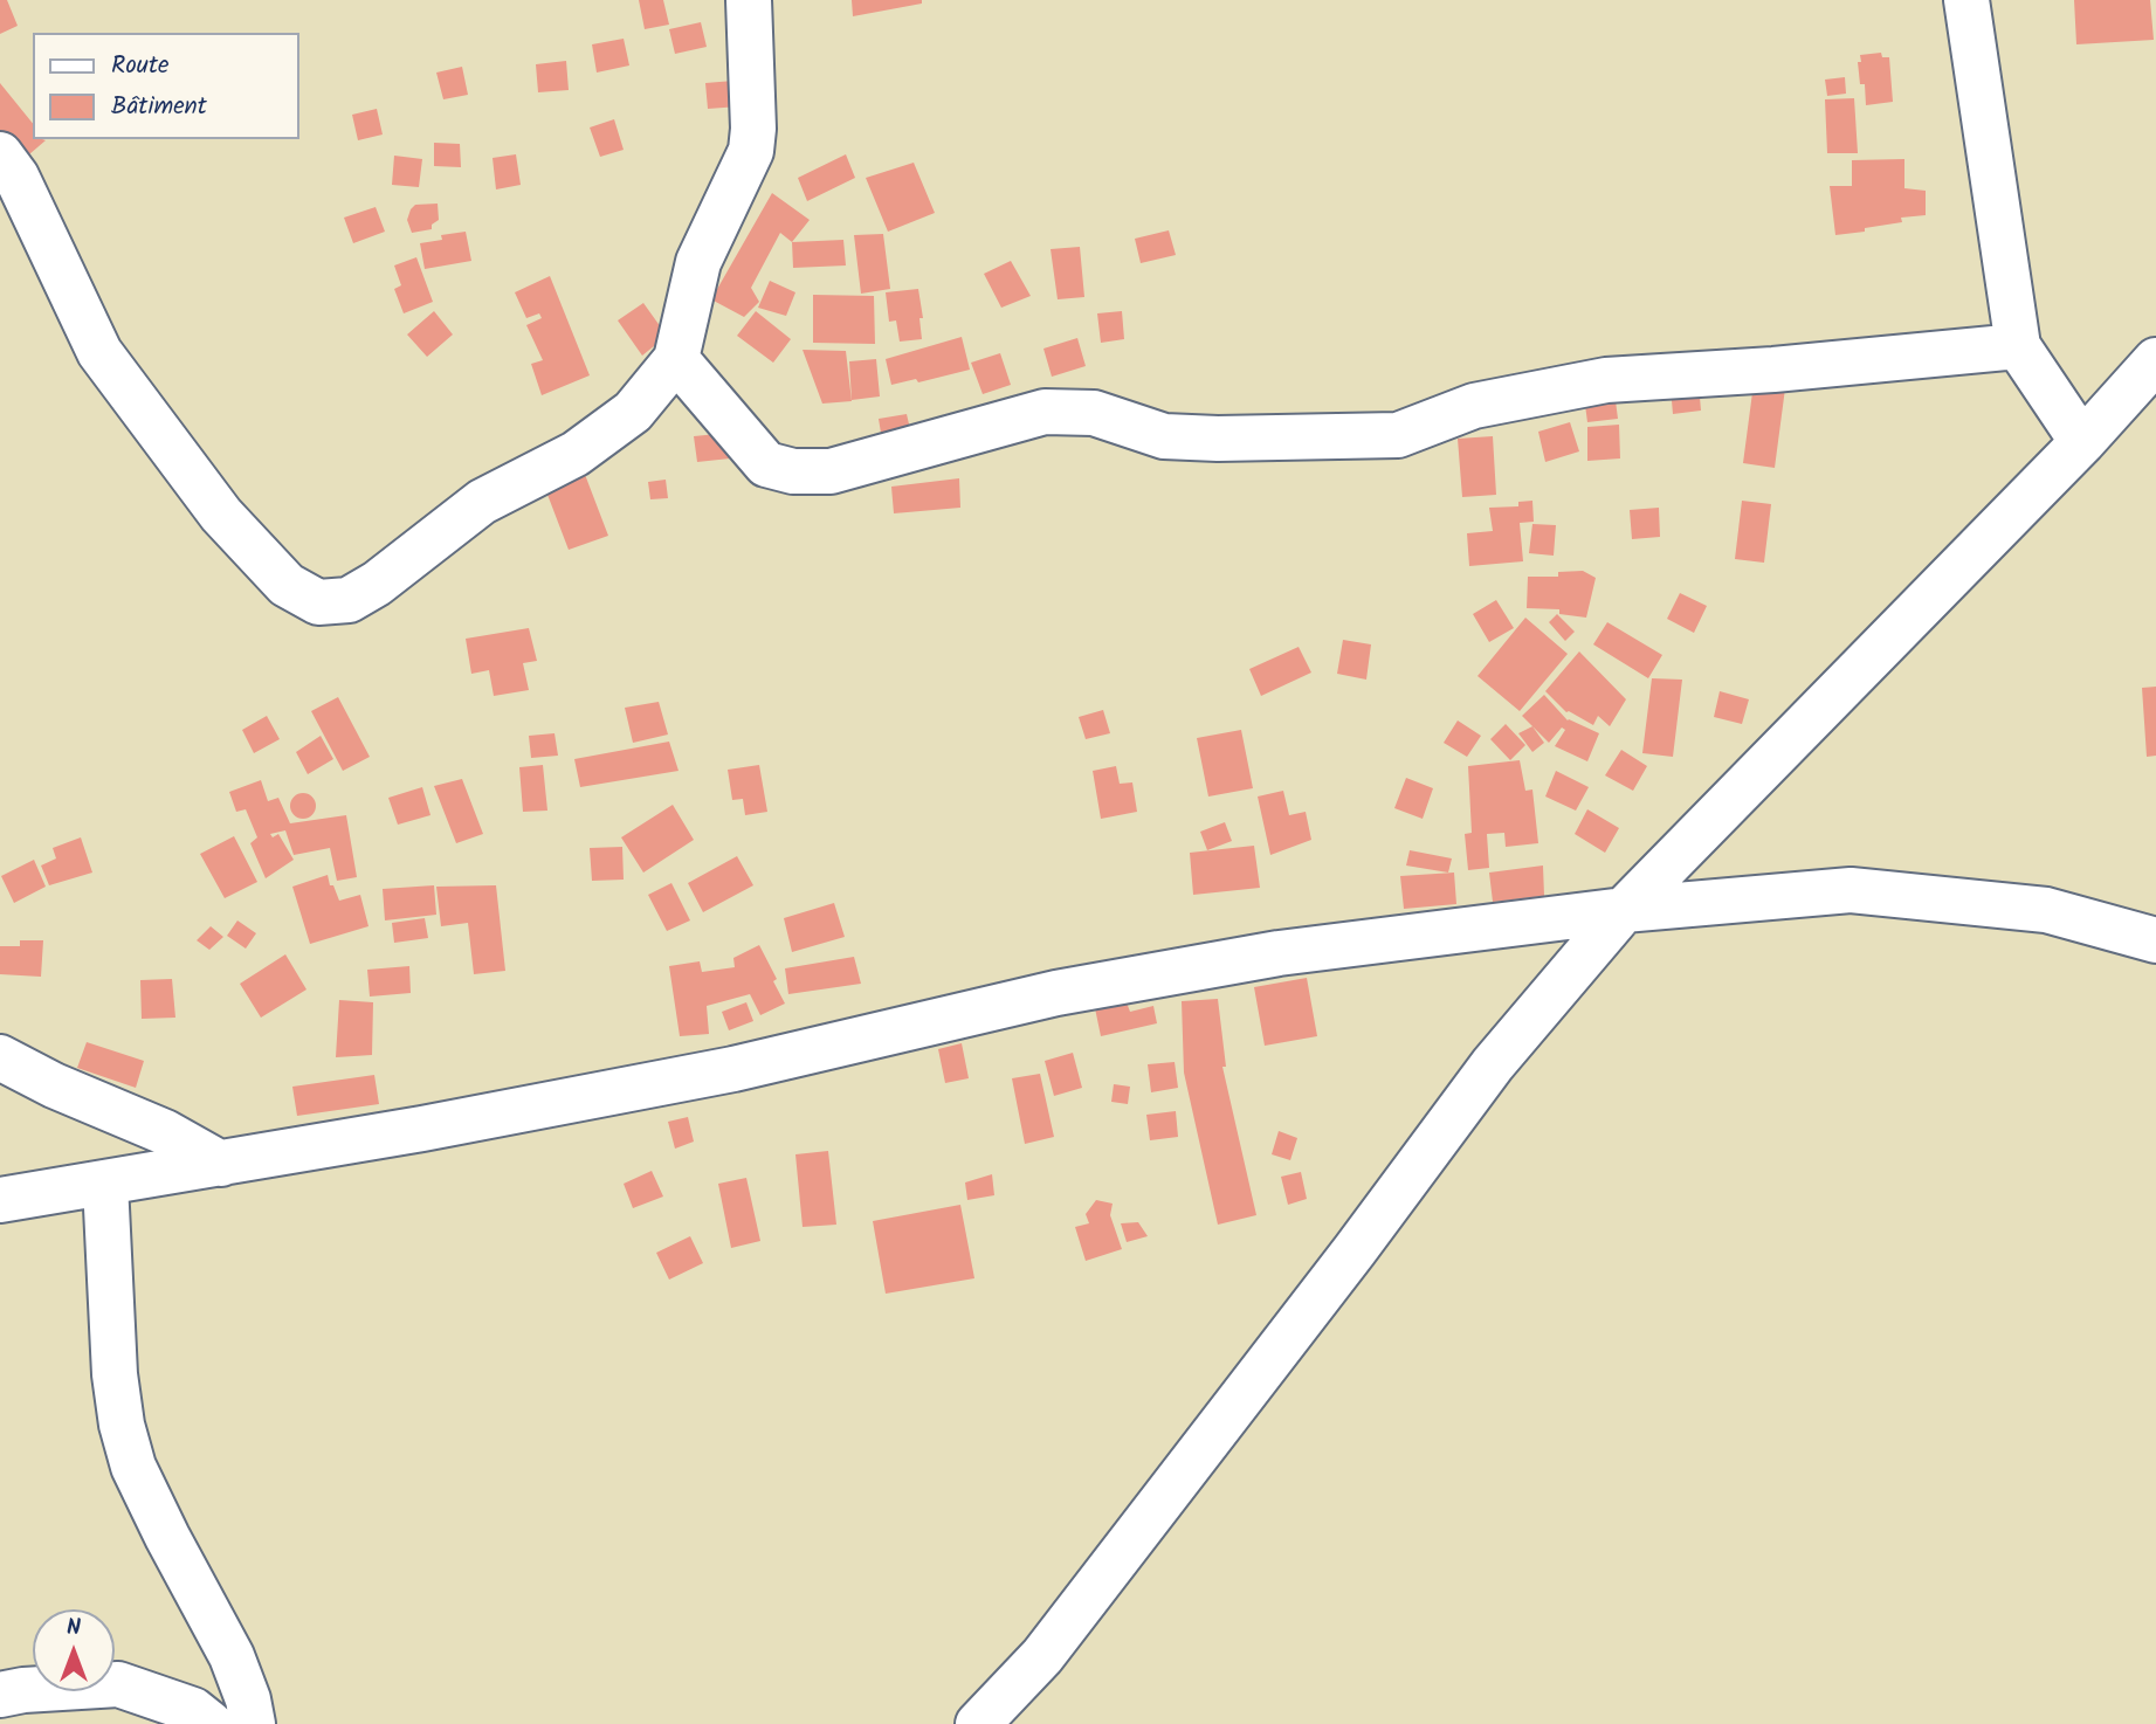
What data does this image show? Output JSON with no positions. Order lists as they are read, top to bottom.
{
  "legend": ["Route", "Bâtiment"],
  "north": "top"
}
